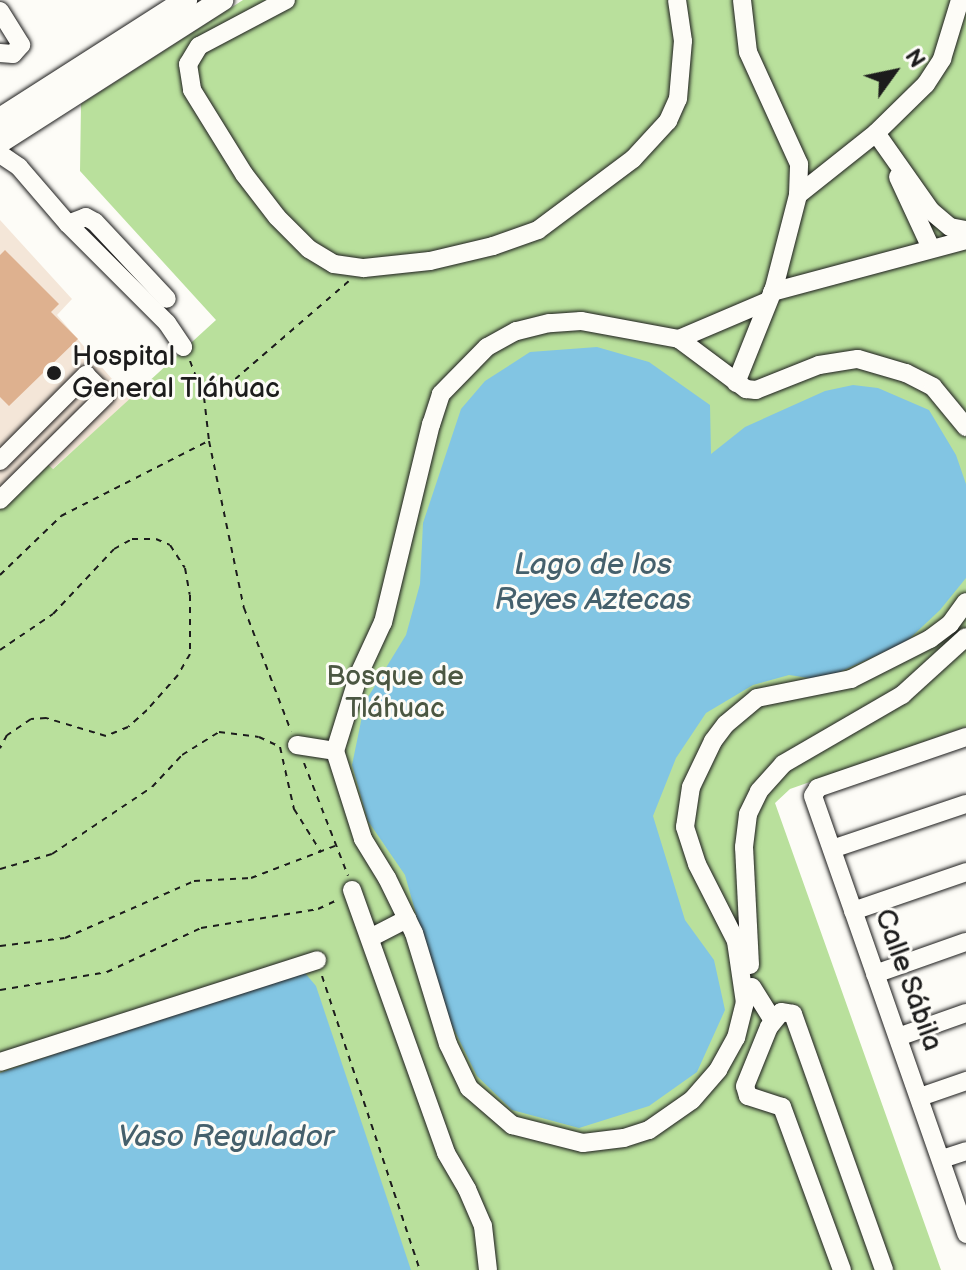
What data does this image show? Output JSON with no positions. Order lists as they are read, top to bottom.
{
  "streets": {
    "street": ["Calle Sábila"]
  },
  "water": ["Lago de los Reyes Aztecas", "Vaso Regulador"],
  "parks": ["Bosque de Tláhuac"],
  "places": ["Hospital General Tláhuac"],
  "north": "top right"
}
